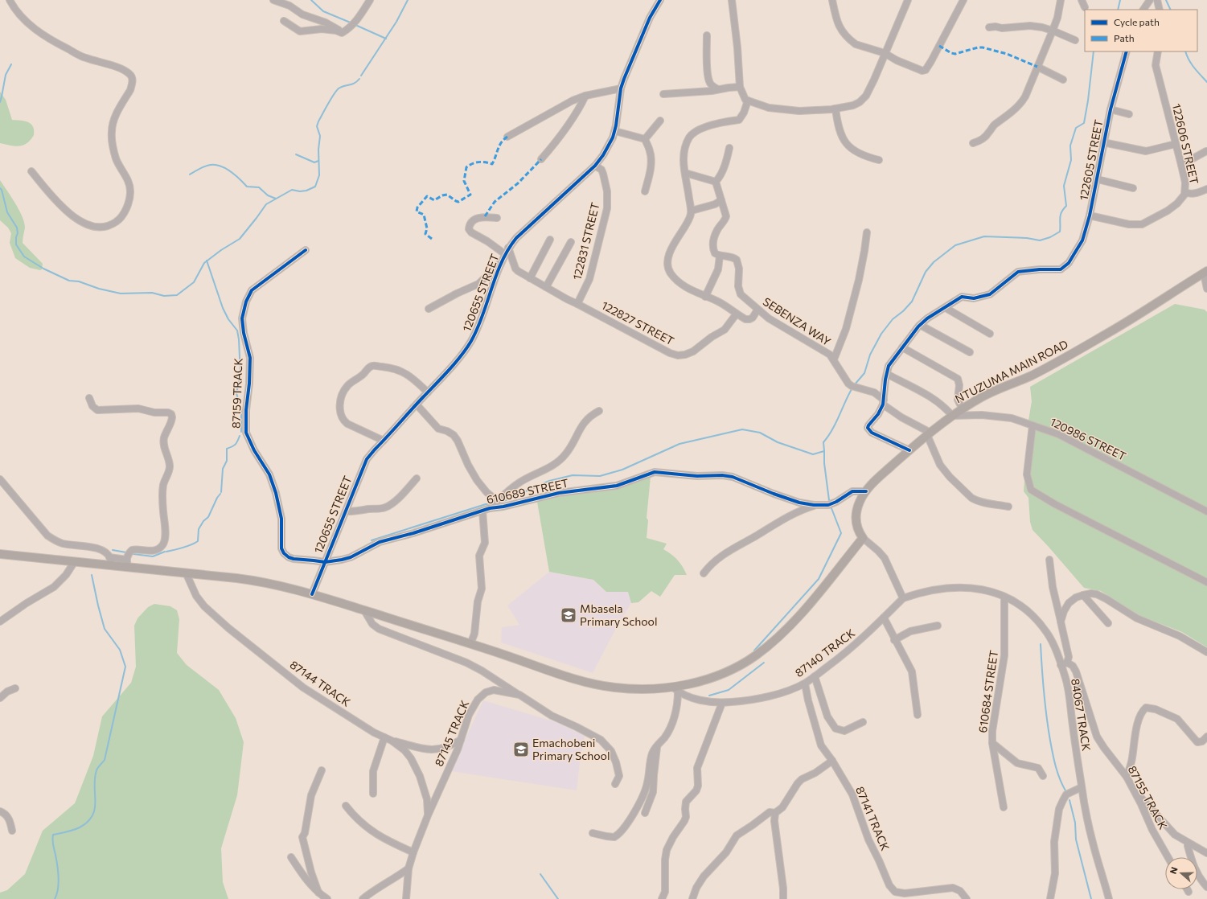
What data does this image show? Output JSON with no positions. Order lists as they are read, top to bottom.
{
  "streets": {
    "main road": ["NTUZUMA MAIN ROAD"],
    "street": [
      "122606 STREET",
      "122605 STREET",
      "122831 STREET",
      "120655 STREET",
      "SEBENZA WAY",
      "122827 STREET",
      "87159 TRACK",
      "120986 STREET",
      "610689 STREET",
      "87140 TRACK",
      "87144 TRACK",
      "610684 STREET",
      "84067 TRACK",
      "87145 TRACK",
      "87155 TRACK",
      "87141 TRACK"
    ]
  },
  "crossings": [
    ["122606 STREET", "122605 STREET"],
    ["122831 STREET", "120655 STREET"],
    ["122831 STREET", "122827 STREET"],
    ["120655 STREET", "122827 STREET"],
    ["120655 STREET", "87159 TRACK"],
    ["120655 STREET", "610689 STREET"],
    ["SEBENZA WAY", "NTUZUMA MAIN ROAD"],
    ["NTUZUMA MAIN ROAD", "120986 STREET"],
    ["NTUZUMA MAIN ROAD", "610689 STREET"],
    ["87159 TRACK", "610689 STREET"],
    ["87140 TRACK", "84067 TRACK"],
    ["87140 TRACK", "87141 TRACK"],
    ["87144 TRACK", "87145 TRACK"],
    ["610684 STREET", "84067 TRACK"],
    ["84067 TRACK", "87155 TRACK"]
  ],
  "places": {
    "school or university": ["Mbasela Primary School", "Emachobeni Primary School"]
  },
  "legend": ["Cycle path", "Path"],
  "north": "left"
}
